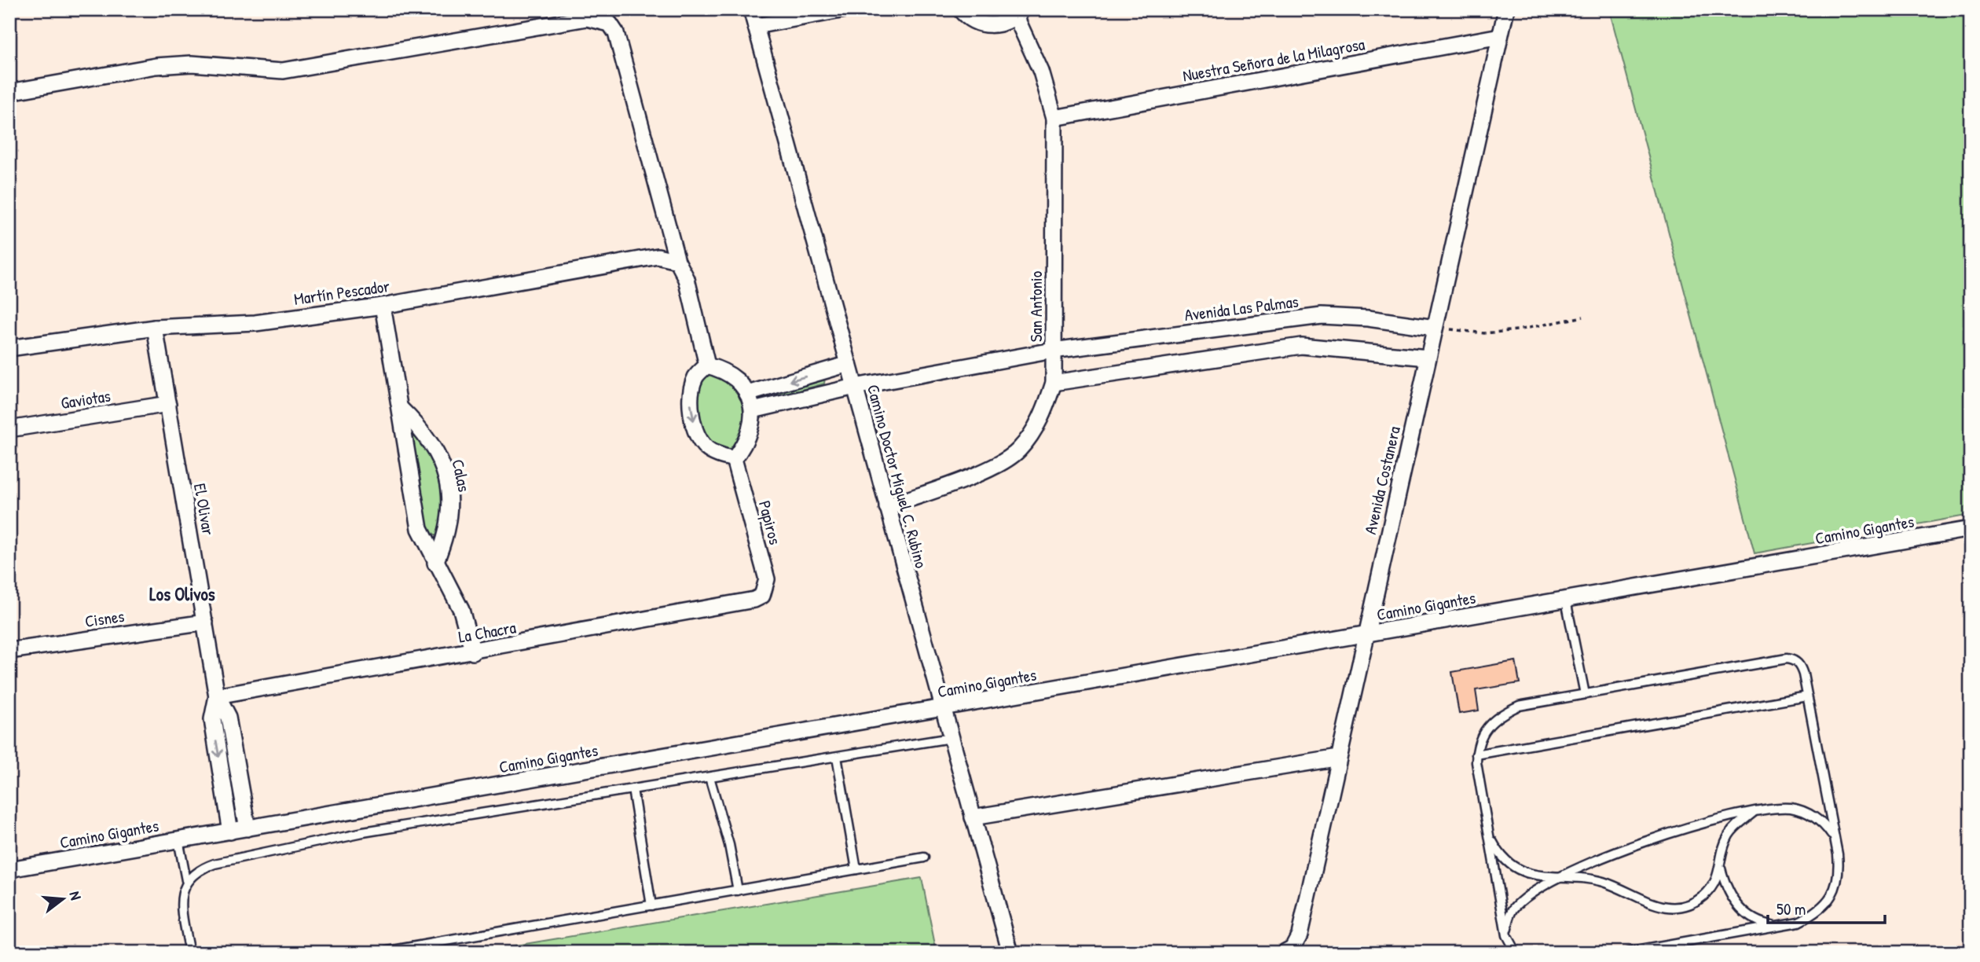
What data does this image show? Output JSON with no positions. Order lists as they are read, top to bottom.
{
  "streets": {
    "street": [
      "Nuestra Señora de la Milagrosa",
      "Martín Pescador",
      "San Antonio",
      "Avenida Las Palmas",
      "Gaviotas",
      "Calas",
      "Camino Doctor Miguel C. Rubino",
      "Avenida Costanera",
      "El Olivar",
      "Papiros",
      "Camino Gigantes",
      "Cisnes",
      "La Chacra"
    ]
  },
  "crossings": [
    ["Nuestra Señora de la Milagrosa", "San Antonio"],
    ["Nuestra Señora de la Milagrosa", "Avenida Costanera"],
    ["Martín Pescador", "El Olivar"],
    ["San Antonio", "Avenida Las Palmas"],
    ["San Antonio", "Camino Doctor Miguel C. Rubino"],
    ["Avenida Las Palmas", "Camino Doctor Miguel C. Rubino"],
    ["Avenida Las Palmas", "Avenida Costanera"],
    ["Gaviotas", "El Olivar"],
    ["Camino Doctor Miguel C. Rubino", "Camino Gigantes"],
    ["Avenida Costanera", "Camino Gigantes"],
    ["El Olivar", "Camino Gigantes"],
    ["El Olivar", "Cisnes"],
    ["El Olivar", "La Chacra"],
    ["Papiros", "La Chacra"]
  ],
  "districts": ["Los Olivos"],
  "scale_bar": "50 m",
  "north": "right"
}
